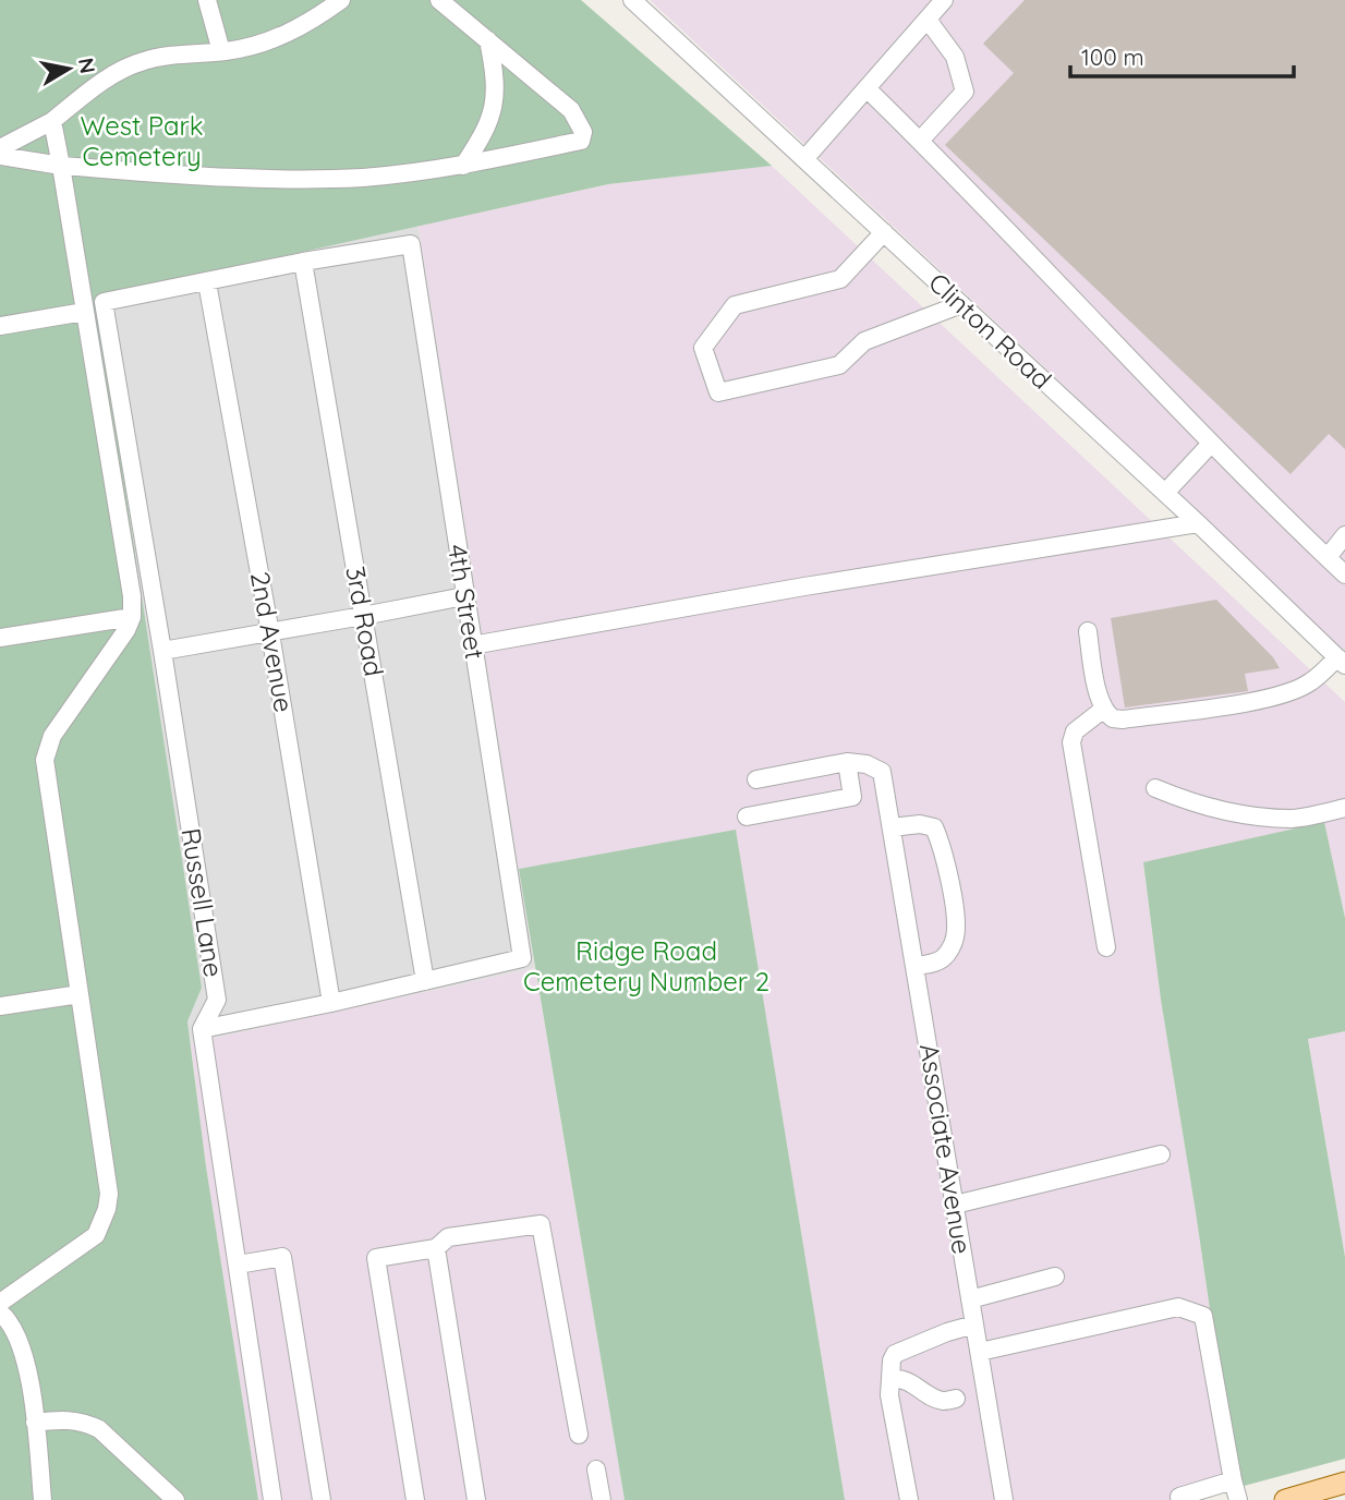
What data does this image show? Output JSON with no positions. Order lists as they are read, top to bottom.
{
  "streets": {
    "street": [
      "Clinton Road",
      "4th Street",
      "3rd Road",
      "2nd Avenue",
      "Russell Lane",
      "Associate Avenue"
    ]
  },
  "crossings": [
    ["4th Street", "3rd Road"],
    ["2nd Avenue", "Russell Lane"]
  ],
  "parks": ["West Park Cemetery", "Ridge Road Cemetery Number 2"],
  "scale_bar": "100 m",
  "north": "right"
}
